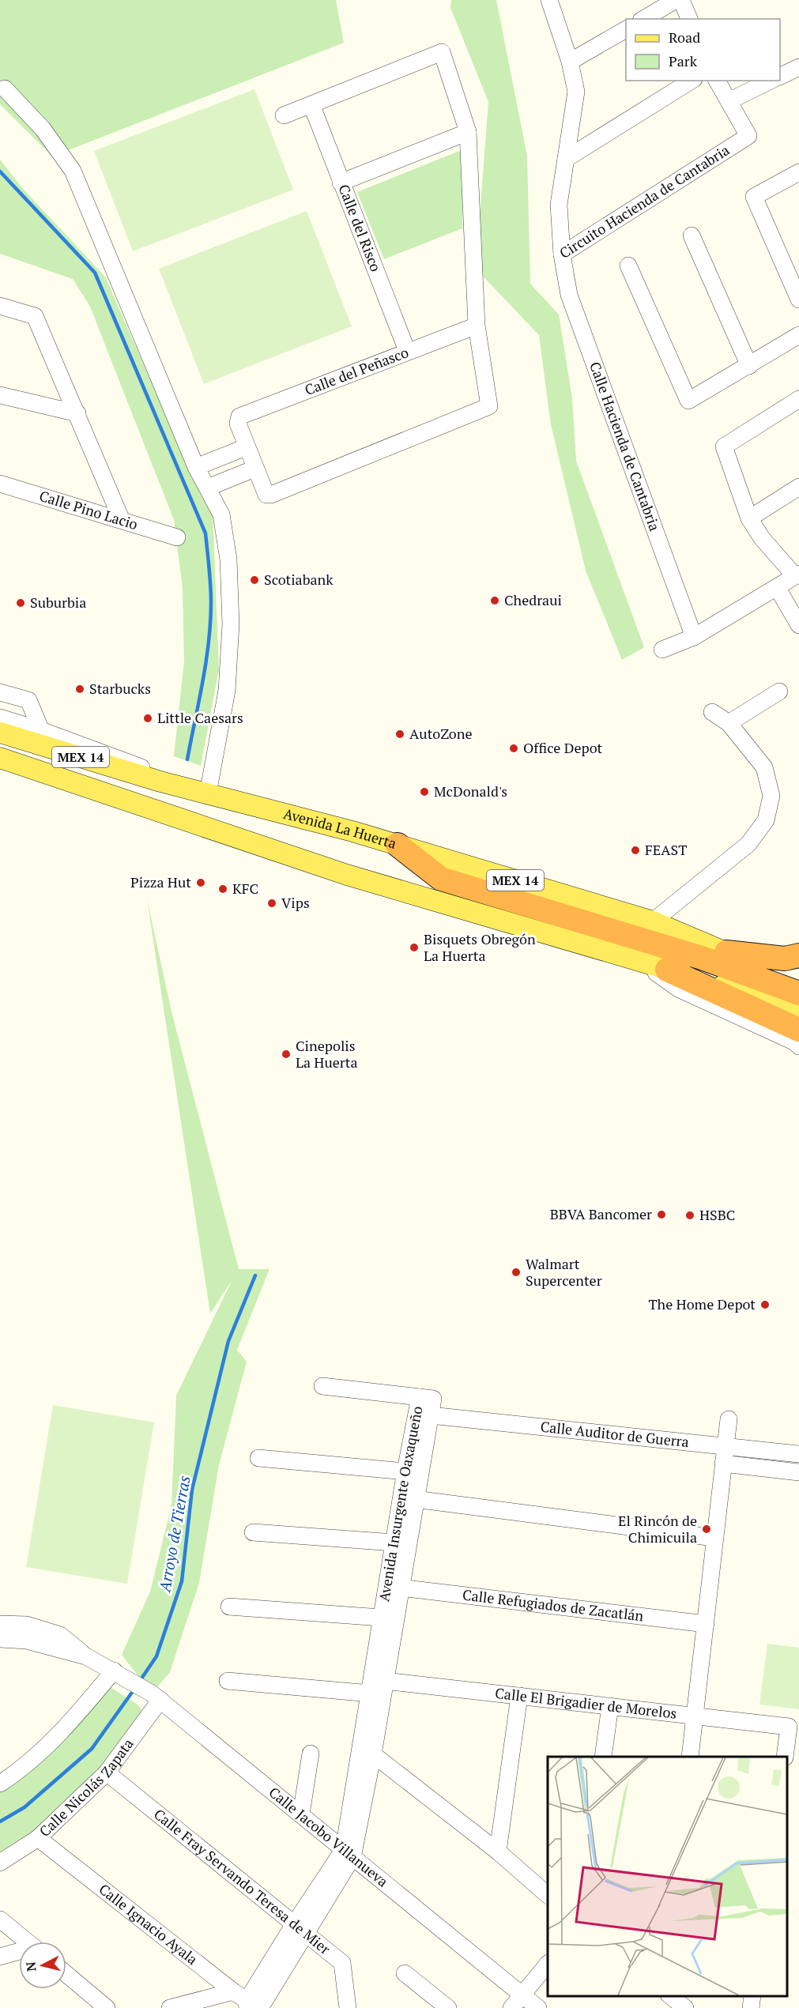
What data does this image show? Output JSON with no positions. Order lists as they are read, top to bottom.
{
  "streets": {
    "main road": ["MEX 14", "Avenida La Huerta"],
    "street": [
      "Circuito Hacienda de Cantabria",
      "Calle del Risco",
      "Calle del Peñasco",
      "Calle Hacienda de Cantabria",
      "Calle Pino Lacio",
      "Calle Auditor de Guerra",
      "Avenida Insurgente Oaxaqueño",
      "Calle Refugiados de Zacatlán",
      "Calle El Brigadier de Morelos",
      "Calle Nicolás Zapata",
      "Calle Jacobo Villanueva",
      "Calle Fray Servando Teresa de Mier",
      "Calle Ignacio Ayala"
    ]
  },
  "crossings": [
    ["Circuito Hacienda de Cantabria", "Calle Hacienda de Cantabria"],
    ["Calle del Risco", "Calle del Peñasco"],
    ["MEX 14", "Avenida La Huerta"],
    ["Calle Auditor de Guerra", "Avenida Insurgente Oaxaqueño"],
    ["Avenida Insurgente Oaxaqueño", "Calle Refugiados de Zacatlán"],
    ["Avenida Insurgente Oaxaqueño", "Calle El Brigadier de Morelos"],
    ["Avenida Insurgente Oaxaqueño", "Calle Jacobo Villanueva"],
    ["Avenida Insurgente Oaxaqueño", "Calle Fray Servando Teresa de Mier"],
    ["Avenida Insurgente Oaxaqueño", "Calle Ignacio Ayala"],
    ["Calle Nicolás Zapata", "Calle Jacobo Villanueva"],
    ["Calle Nicolás Zapata", "Calle Fray Servando Teresa de Mier"],
    ["Calle Nicolás Zapata", "Calle Ignacio Ayala"]
  ],
  "water": ["Arroyo de Tierras"],
  "places": [
    "Scotiabank",
    "Chedraui",
    "Suburbia",
    "Starbucks",
    "Little Caesars",
    "AutoZone",
    "Office Depot",
    "McDonald's",
    "FEAST",
    "Pizza Hut",
    "KFC",
    "Vips",
    "Bisquets Obregón La Huerta",
    "Cinepolis La Huerta",
    "BBVA Bancomer",
    "HSBC",
    "Walmart Supercenter",
    "The Home Depot",
    "El Rincón de Chimicuila"
  ],
  "legend": ["Road", "Park"],
  "north": "left"
}
